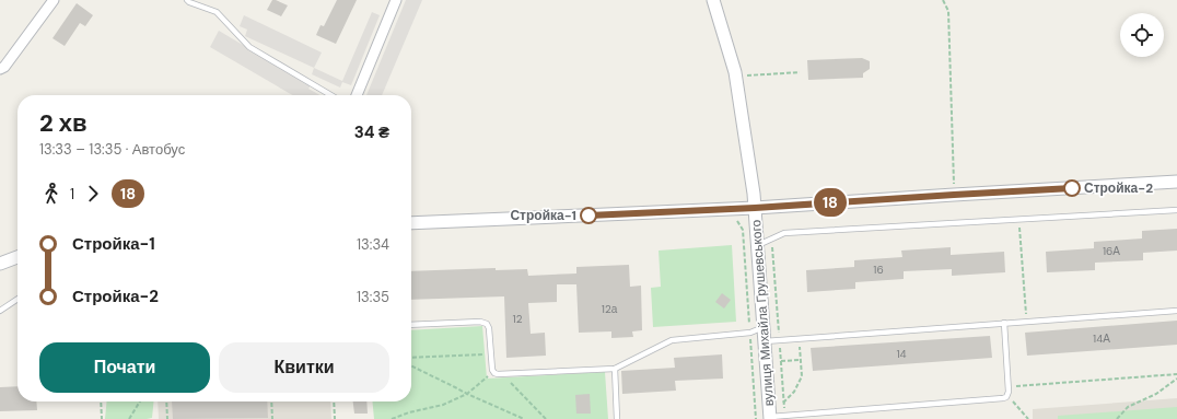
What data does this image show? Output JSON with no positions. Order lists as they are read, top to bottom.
{
  "streets": {
    "street": ["вулиця Михайла Грушевського"]
  },
  "places": ["Стройка-2", "Стройка-1"],
  "lines": ["bus line 18"],
  "house_numbers": [
    "16А",
    "16",
    "12а",
    "12",
    "14А",
    "14"
  ],
  "page": {
    "on_map": "18",
    "heading": ["2 хв", "13:33 – 13:35 · Автобус", "34 ₴"],
    "legs": ["1", "18"],
    "list": [
      {
        "name": "Стройка-1",
        "value": "13:34"
      },
      {
        "name": "Стройка-2",
        "value": "13:35"
      }
    ],
    "buttons": ["Почати", "Квитки"]
  }
}
